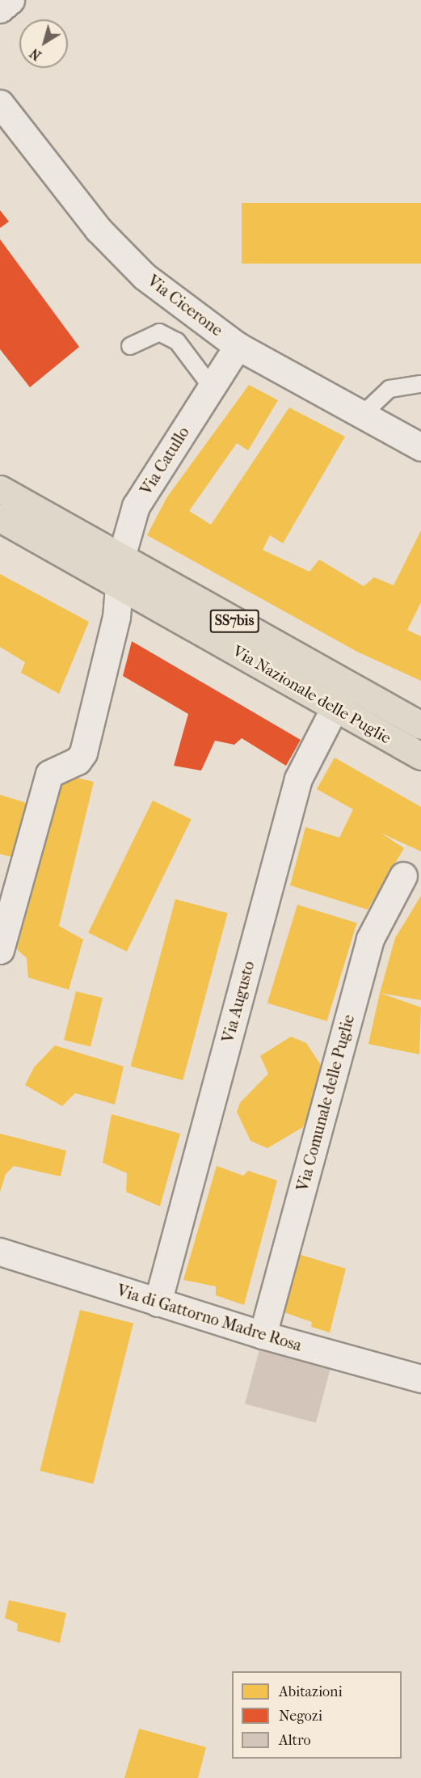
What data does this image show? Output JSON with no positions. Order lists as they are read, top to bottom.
{
  "streets": {
    "main road": ["SS7bis", "Via Nazionale delle Puglie"],
    "street": [
      "Via Cicerone",
      "Via Catullo",
      "Via Augusto",
      "Via Comunale delle Puglie",
      "Via di Gattorno Madre Rosa"
    ]
  },
  "crossings": [
    ["Via Cicerone", "Via Catullo"],
    ["Via Catullo", "Via Nazionale delle Puglie"],
    ["Via Nazionale delle Puglie", "Via Augusto"],
    ["Via Augusto", "Via di Gattorno Madre Rosa"],
    ["Via Comunale delle Puglie", "Via di Gattorno Madre Rosa"]
  ],
  "legend": ["Abitazioni", "Negozi", "Altro"],
  "north": "bottom left"
}
